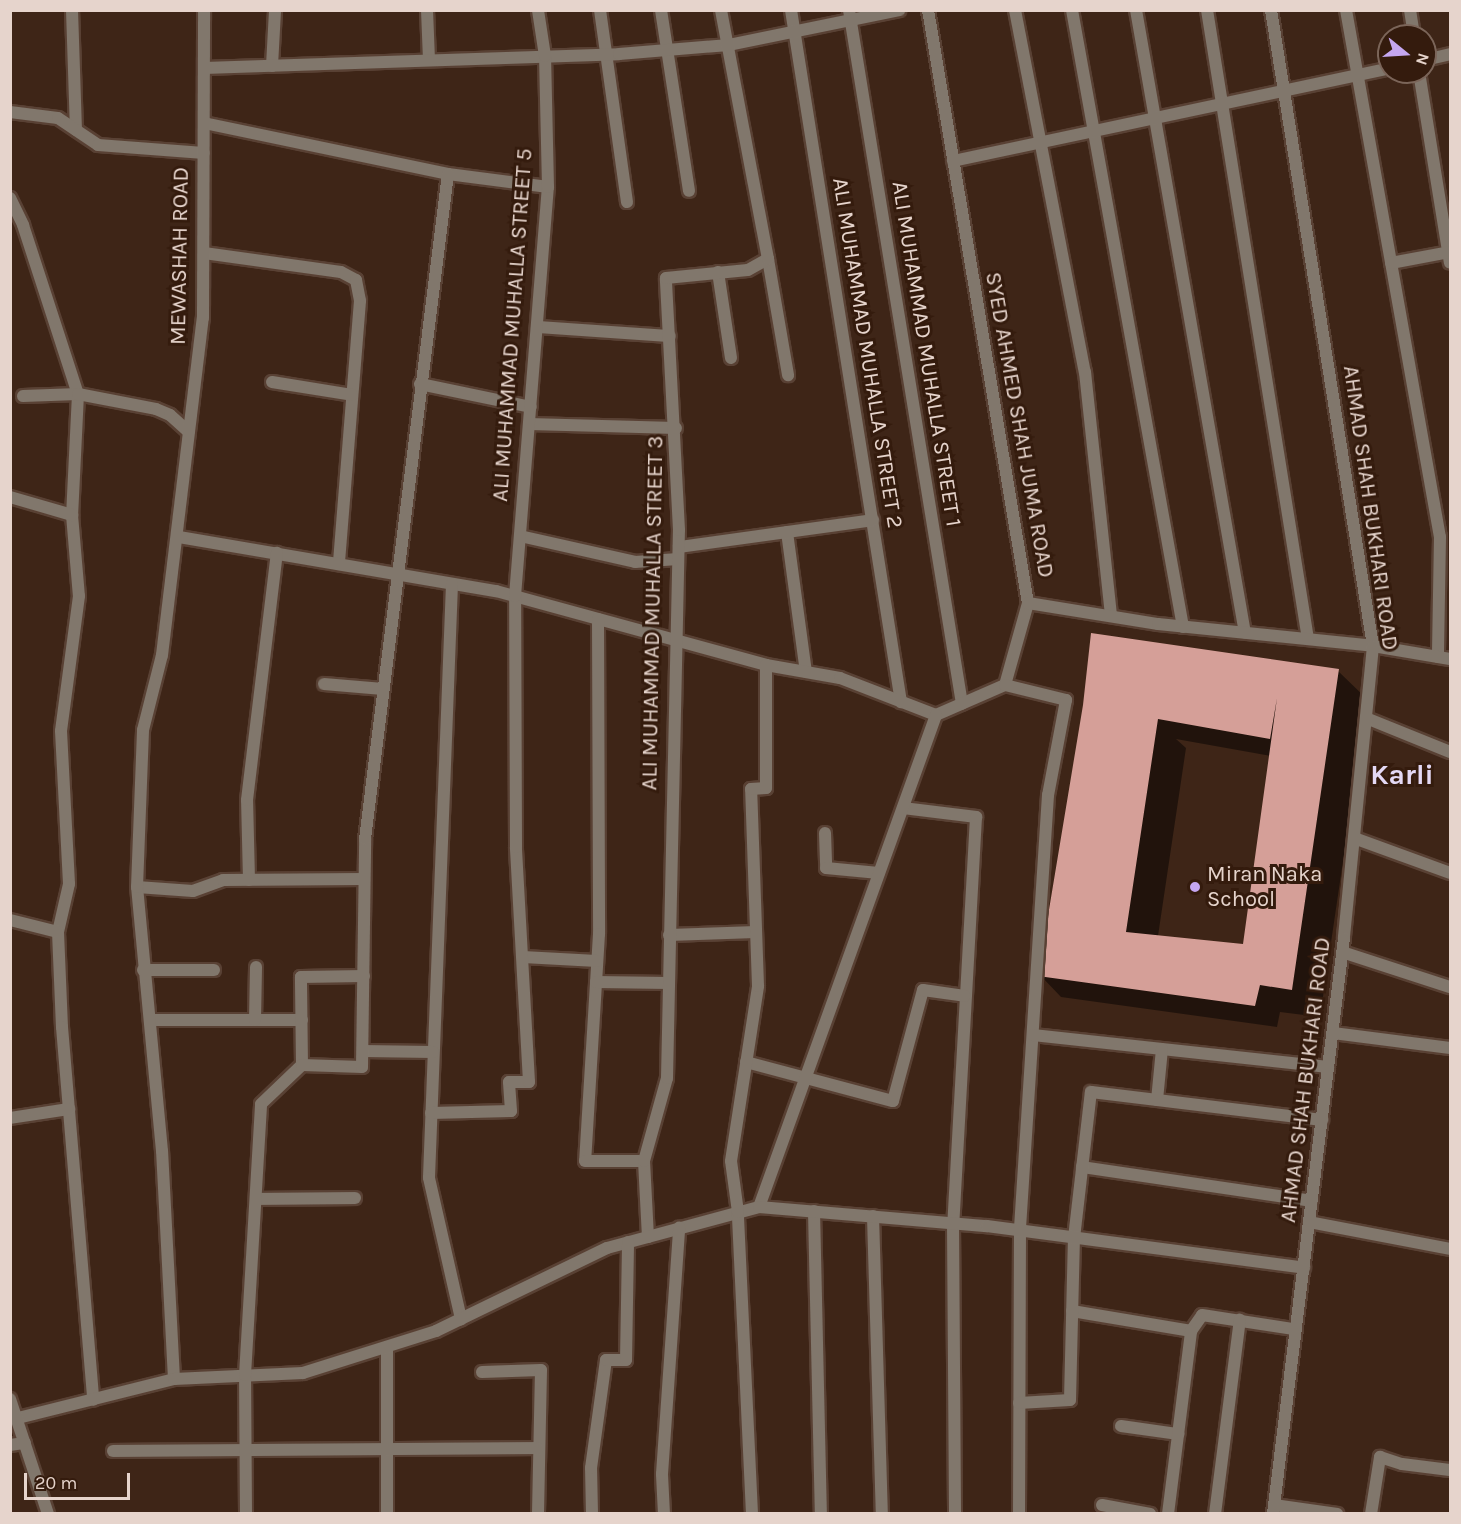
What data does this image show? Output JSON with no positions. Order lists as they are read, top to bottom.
{
  "streets": {
    "street": [
      "MEWASHAH ROAD",
      "ALI MUHAMMAD MUHALLA STREET 5",
      "ALI MUHAMMAD MUHALLA STREET 2",
      "ALI MUHAMMAD MUHALLA STREET 1",
      "SYED AHMED SHAH JUMA ROAD",
      "AHMAD SHAH BUKHARI ROAD",
      "ALI MUHAMMAD MUHALLA STREET 3"
    ]
  },
  "crossings": [
    ["SYED AHMED SHAH JUMA ROAD", "AHMAD SHAH BUKHARI ROAD"]
  ],
  "districts": ["Karli"],
  "places": ["Miran Naka School"],
  "scale_bar": "20 m",
  "north": "right"
}
